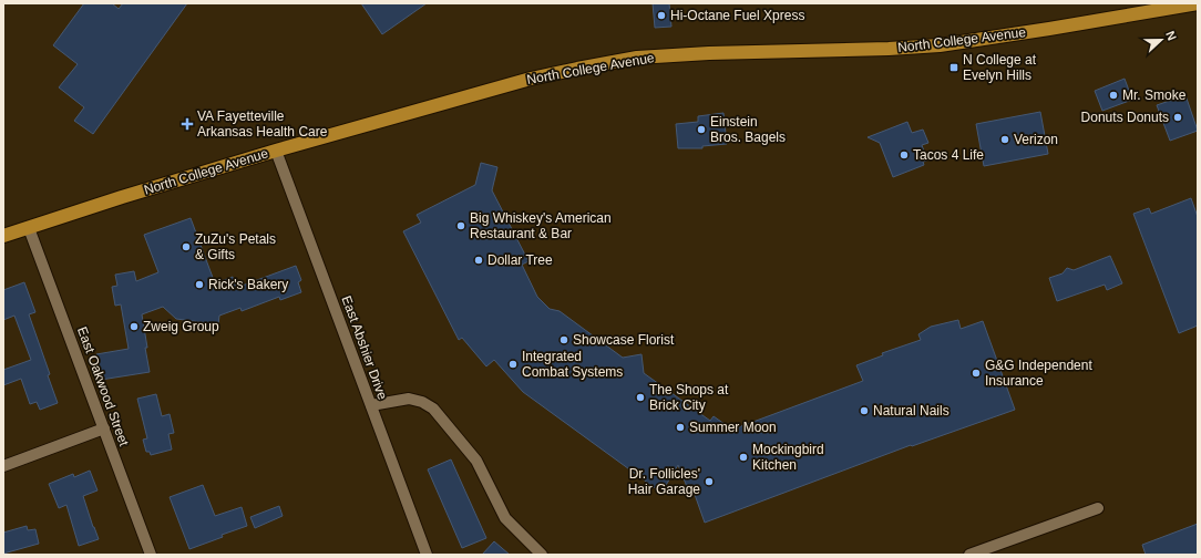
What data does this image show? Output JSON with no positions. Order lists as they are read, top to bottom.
{
  "streets": {
    "main road": ["North College Avenue"],
    "street": ["East Abshier Drive", "East Oakwood Street"]
  },
  "crossings": [
    ["North College Avenue", "East Abshier Drive"],
    ["North College Avenue", "East Oakwood Street"]
  ],
  "places": {
    "other": [
      "Hi-Octane Fuel Xpress",
      "Mr. Smoke",
      "Donuts Donuts",
      "Einstein Bros. Bagels",
      "Verizon",
      "Tacos 4 Life",
      "Big Whiskey's American Restaurant & Bar",
      "ZuZu's Petals & Gifts",
      "Dollar Tree",
      "Rick's Bakery",
      "Zweig Group",
      "Showcase Florist",
      "Integrated Combat Systems",
      "G&G Independent Insurance",
      "The Shops at Brick City",
      "Natural Nails",
      "Summer Moon",
      "Mockingbird Kitchen",
      "Dr. Follicles' Hair Garage"
    ],
    "transit": ["N College at Evelyn Hills"],
    "health": ["VA Fayetteville Arkansas Health Care"]
  },
  "north": "right"
}
